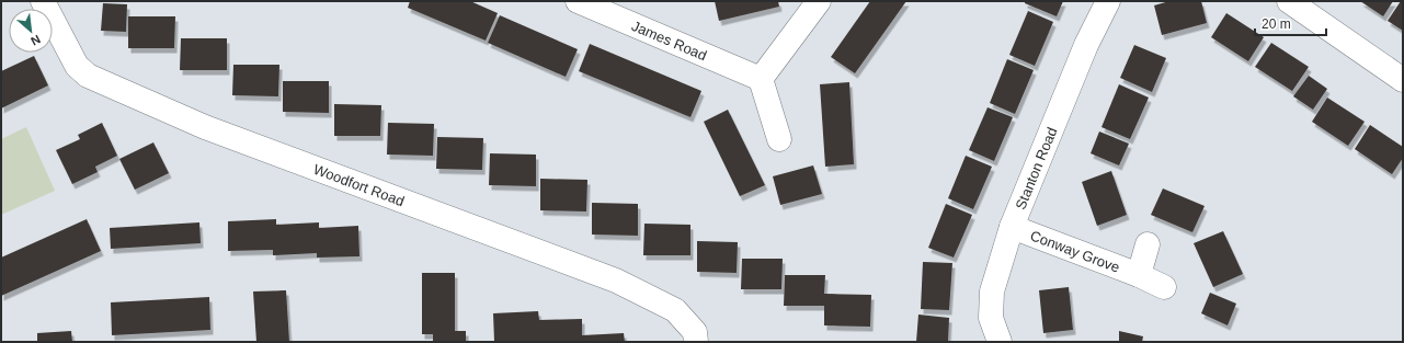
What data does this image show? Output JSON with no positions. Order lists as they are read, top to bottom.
{
  "streets": {
    "street": [
      "James Road",
      "Stanton Road",
      "Woodfort Road",
      "Conway Grove"
    ]
  },
  "crossings": [
    ["Stanton Road", "Conway Grove"]
  ],
  "scale_bar": "20 m",
  "north": "bottom right"
}
